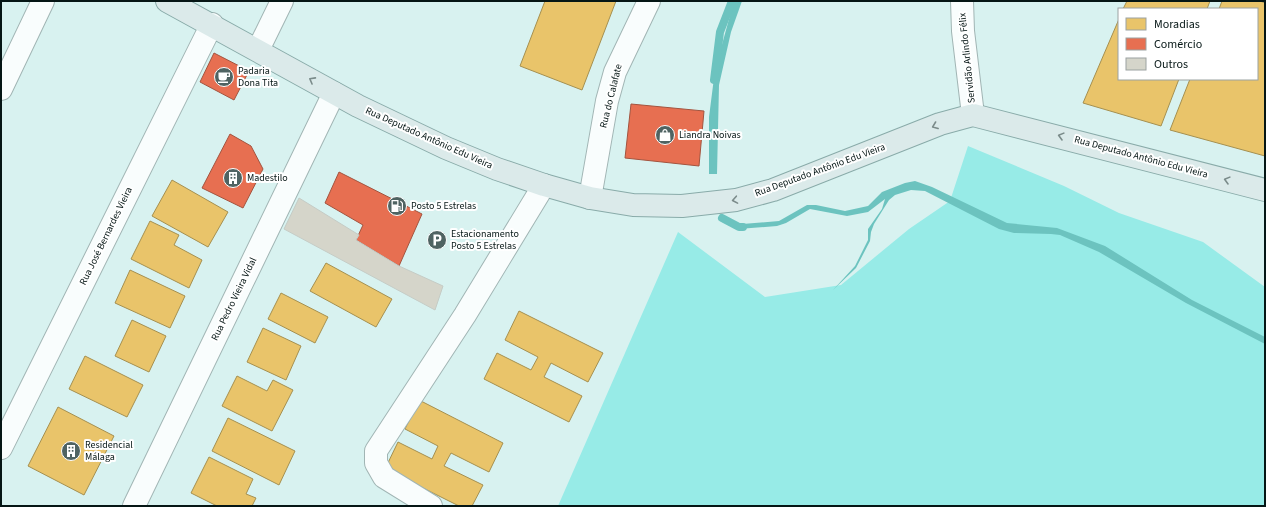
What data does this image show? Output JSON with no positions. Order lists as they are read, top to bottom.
{
  "streets": {
    "main road": ["Rua Deputado Antônio Edu Vieira"],
    "street": [
      "Servidão Arlindo Félix",
      "Rua do Calafate",
      "Rua José Bernardes Vieira",
      "Rua Pedro Vieira Vidal"
    ]
  },
  "crossings": [
    ["Servidão Arlindo Félix", "Rua Deputado Antônio Edu Vieira"],
    ["Rua do Calafate", "Rua Deputado Antônio Edu Vieira"],
    ["Rua Deputado Antônio Edu Vieira", "Rua José Bernardes Vieira"],
    ["Rua Deputado Antônio Edu Vieira", "Rua Pedro Vieira Vidal"]
  ],
  "one_way": ["Rua Deputado Antônio Edu Vieira"],
  "places": {
    "cafe": ["Padaria Dona Tita"],
    "shop": ["Liandra Noivas"],
    "building": ["Madestilo", "Residencial Málaga"],
    "fuel station": ["Posto 5 Estrelas"],
    "parking": ["Estacionamento Posto 5 Estrelas"]
  },
  "legend": ["Moradias", "Comércio", "Outros"]
}
